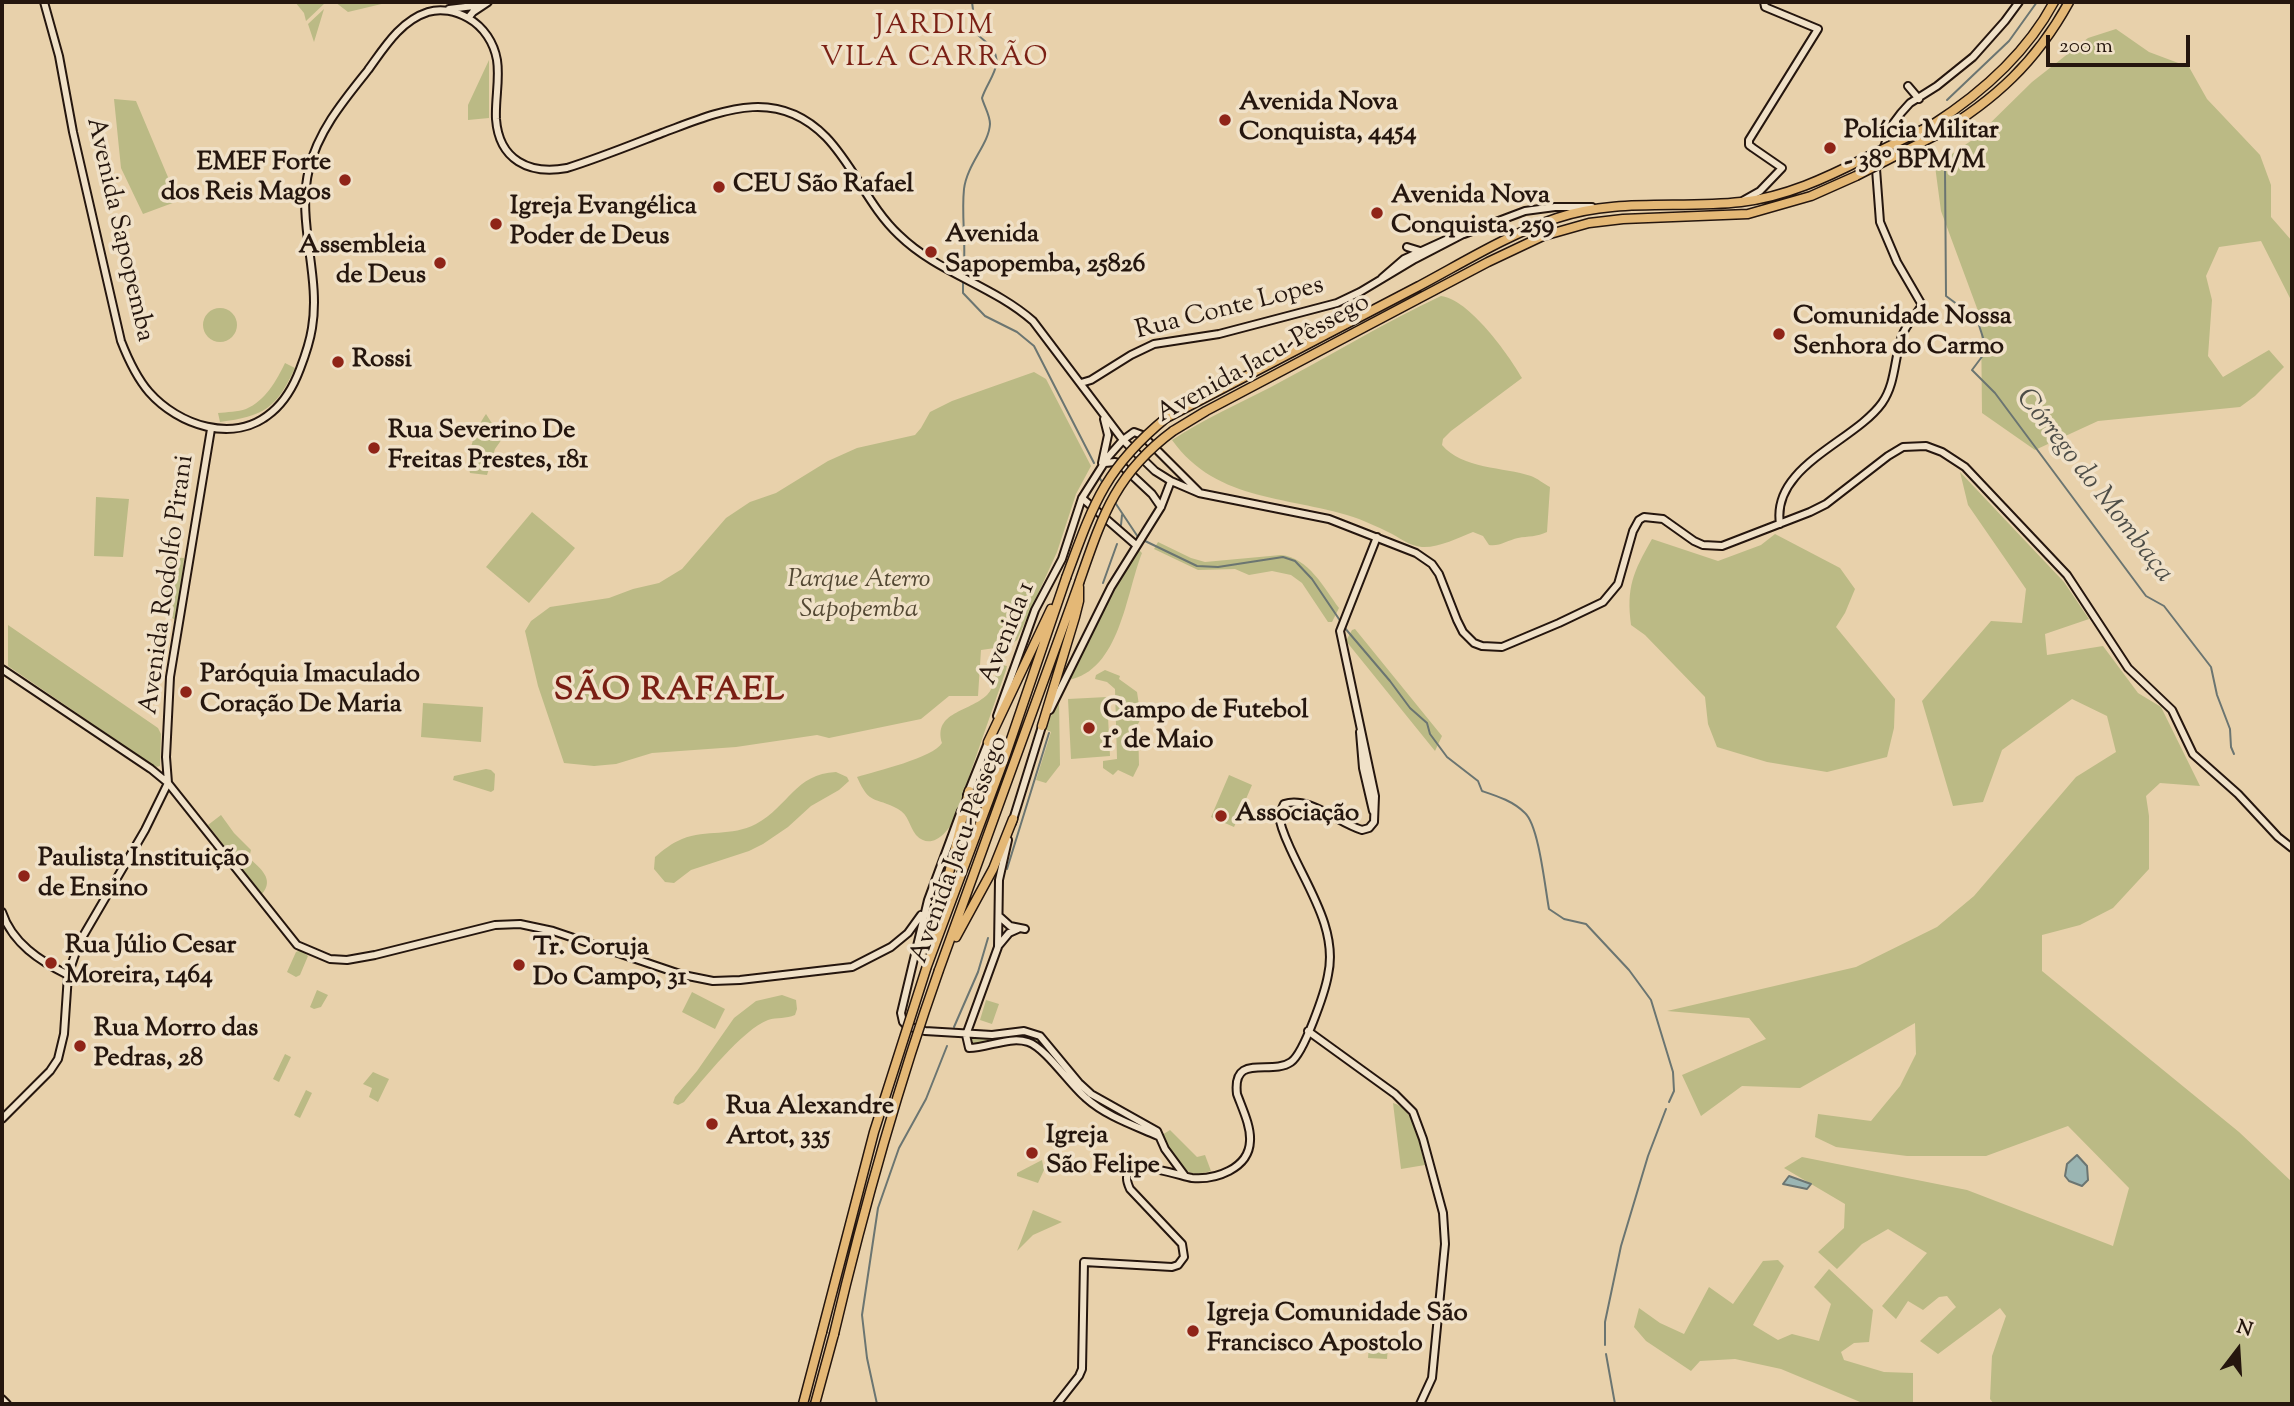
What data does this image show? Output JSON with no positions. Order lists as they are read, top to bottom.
{
  "streets": {
    "highway": ["Avenida Jacu-Pêssego"],
    "main road": [
      "Avenida Sapopemba",
      "Rua Conte Lopes",
      "Avenida Rodolfo Pirani",
      "Avenida 1"
    ]
  },
  "crossings": [
    ["Avenida Sapopemba", "Avenida Rodolfo Pirani"]
  ],
  "districts": ["JARDIM VILA CARRÃO", "SÃO RAFAEL"],
  "water": ["Córrego do Mombaça"],
  "parks": ["Parque Aterro Sapopemba"],
  "places": [
    "Avenida Nova Conquista, 4454",
    "Polícia Militar - 38º BPM/M",
    "EMEF Forte dos Reis Magos",
    "CEU São Rafael",
    "Avenida Nova Conquista, 259",
    "Igreja Evangélica Poder de Deus",
    "Avenida Sapopemba, 25826",
    "Assembleia de Deus",
    "Comunidade Nossa Senhora do Carmo",
    "Rossi",
    "Rua Severino De Freitas Prestes, 181",
    "Paróquia Imaculado Coração De Maria",
    "Campo de Futebol 1° de Maio",
    "Associação",
    "Paulista Instituição de Ensino",
    "Rua Júlio Cesar Moreira, 1464",
    "Tr. Coruja Do Campo, 31",
    "Rua Morro das Pedras, 28",
    "Rua Alexandre Artot, 335",
    "Igreja São Felipe",
    "Igreja Comunidade São Francisco Apostolo"
  ],
  "scale_bar": "200 m",
  "north": "top"
}
